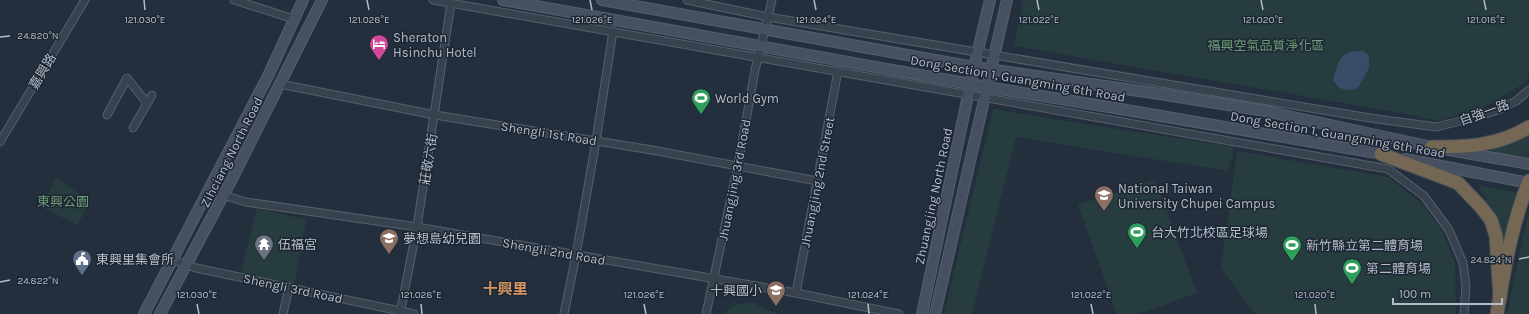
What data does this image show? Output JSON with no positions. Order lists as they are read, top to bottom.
{
  "streets": {
    "main road": ["Dong Section 1, Guangming 6th Road", "Zihciang North Road", "Zhuangjing North Road"],
    "street": [
      "嘉興路",
      "自強一路",
      "Shengli 1st Road",
      "莊敬六街",
      "Jhuangjing 3rd Road",
      "Jhuangjing 2nd Street",
      "Shengli 2nd Road",
      "Shengli 3rd Road"
    ]
  },
  "crossings": [
    ["Dong Section 1, Guangming 6th Road", "自強一路"],
    ["Dong Section 1, Guangming 6th Road", "莊敬六街"],
    ["Dong Section 1, Guangming 6th Road", "Jhuangjing 3rd Road"],
    ["Dong Section 1, Guangming 6th Road", "Jhuangjing 2nd Street"],
    ["Dong Section 1, Guangming 6th Road", "Zhuangjing North Road"],
    ["Shengli 1st Road", "Zihciang North Road"],
    ["Shengli 1st Road", "莊敬六街"],
    ["Shengli 1st Road", "Jhuangjing 3rd Road"],
    ["Shengli 1st Road", "Jhuangjing 2nd Street"],
    ["Zihciang North Road", "Shengli 2nd Road"],
    ["Zihciang North Road", "Shengli 3rd Road"],
    ["莊敬六街", "Shengli 2nd Road"],
    ["莊敬六街", "Shengli 3rd Road"],
    ["Jhuangjing 3rd Road", "Shengli 2nd Road"],
    ["Jhuangjing 2nd Street", "Shengli 2nd Road"]
  ],
  "districts": ["十興里"],
  "parks": ["福興空氣品質淨化區", "東興公園"],
  "places": {
    "hotel": ["Sheraton Hsinchu Hotel"],
    "sports": [
      "World Gym",
      "台大竹北校區足球場",
      "新竹縣立第二體育場",
      "第二體育場"
    ],
    "school or university": ["National Taiwan University Chupei Campus", "夢想島幼兒園", "十興國小"],
    "temple": ["伍福宮"],
    "public building": ["東興里集會所"]
  },
  "scale_bar": "100 m",
  "coordinates": [
    "121.030°E",
    "121.028°E",
    "121.026°E",
    "121.024°E",
    "121.022°E",
    "121.020°E",
    "121.018°E",
    "24.820°N",
    "24.824°N",
    "24.822°N"
  ]
}
